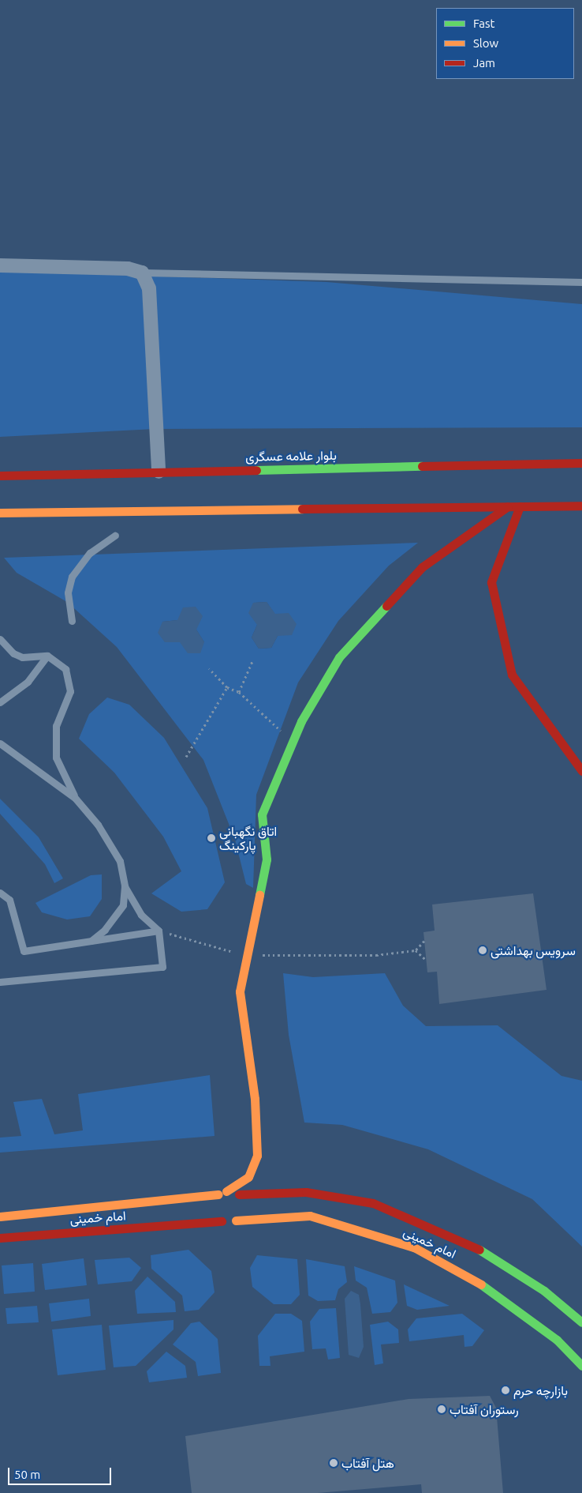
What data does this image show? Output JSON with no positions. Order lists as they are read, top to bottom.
{
  "streets": {
    "main road": ["بلوار علامه عسگری", "امام خمینی"]
  },
  "places": [
    "اتاق نگهبانی پارکینگ",
    "سرویس بهداشتی",
    "بازارچه حرم",
    "رستوران آفتاب",
    "هتل آفتاب"
  ],
  "legend": ["Fast", "Slow", "Jam"],
  "scale_bar": "50 m"
}
